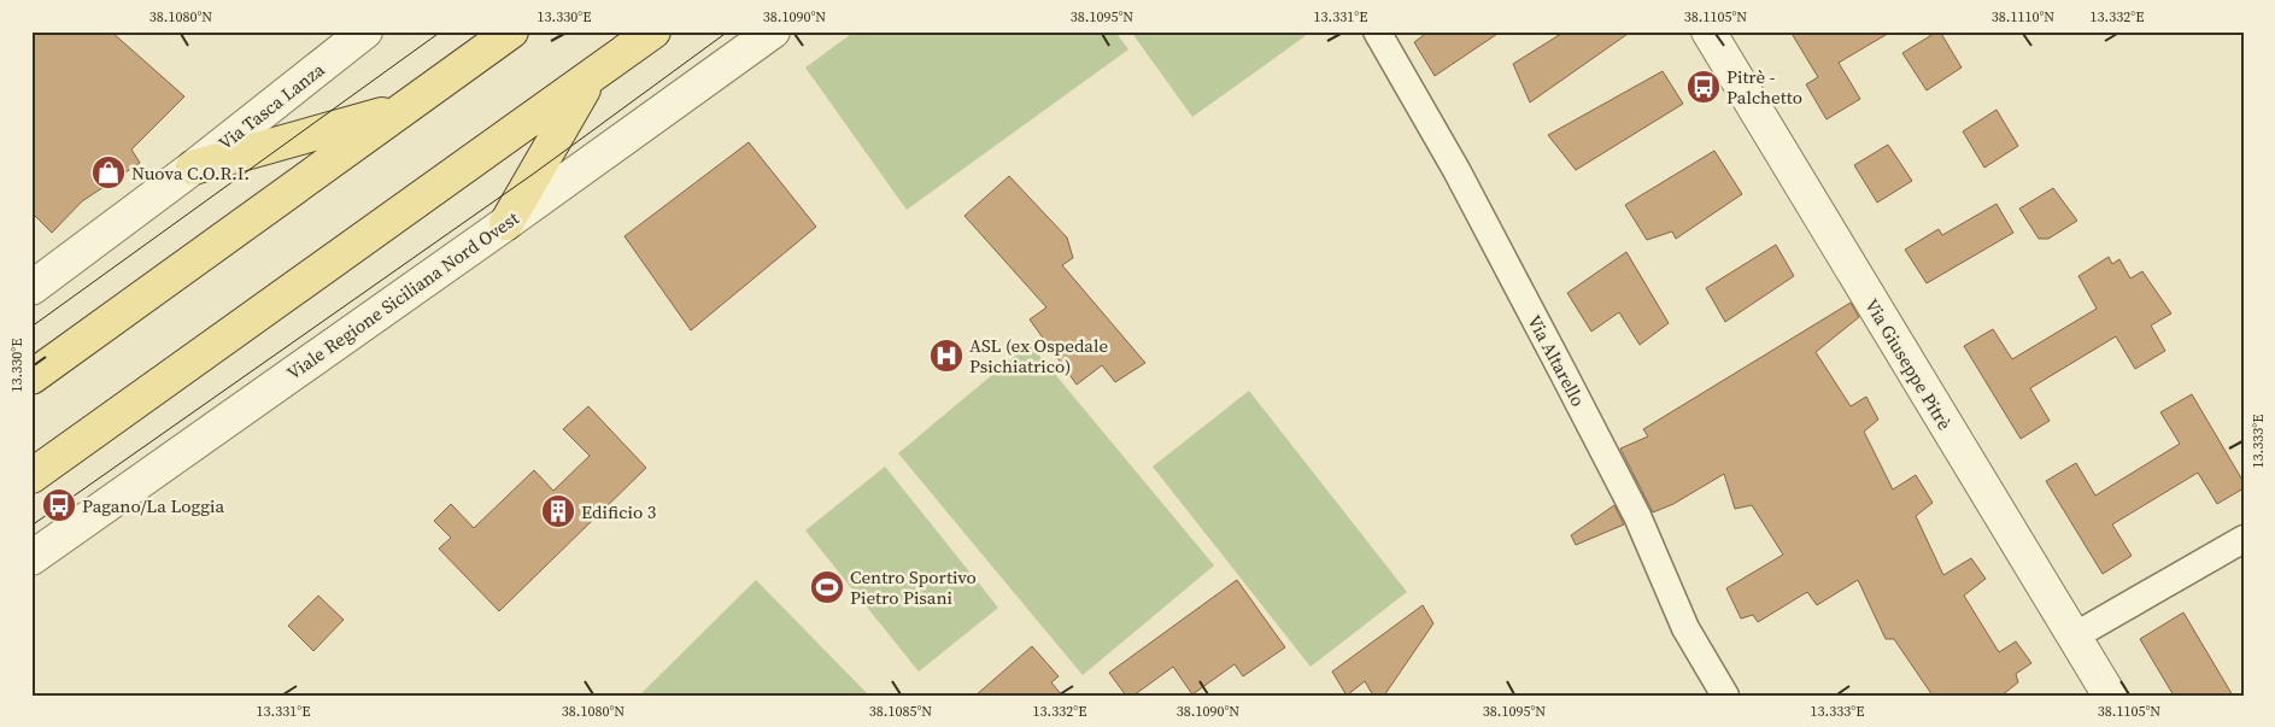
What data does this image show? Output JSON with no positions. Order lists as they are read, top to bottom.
{
  "streets": {
    "street": [
      "Via Tasca Lanza",
      "Viale Regione Siciliana Nord Ovest",
      "Via Altarello",
      "Via Giuseppe Pitrè"
    ]
  },
  "places": {
    "bus stop": ["Pitrè - Palchetto", "Pagano/La Loggia"],
    "shop": ["Nuova C.O.R.I."],
    "hospital": ["ASL (ex Ospedale Psichiatrico)"],
    "building": ["Edificio 3"],
    "sports": ["Centro Sportivo Pietro Pisani"]
  },
  "coordinates": [
    "38.1080°N",
    "13.330°E",
    "38.1090°N",
    "38.1095°N",
    "13.331°E",
    "38.1105°N",
    "38.1110°N",
    "13.332°E",
    "13.333°E",
    "38.1085°N"
  ]
}
